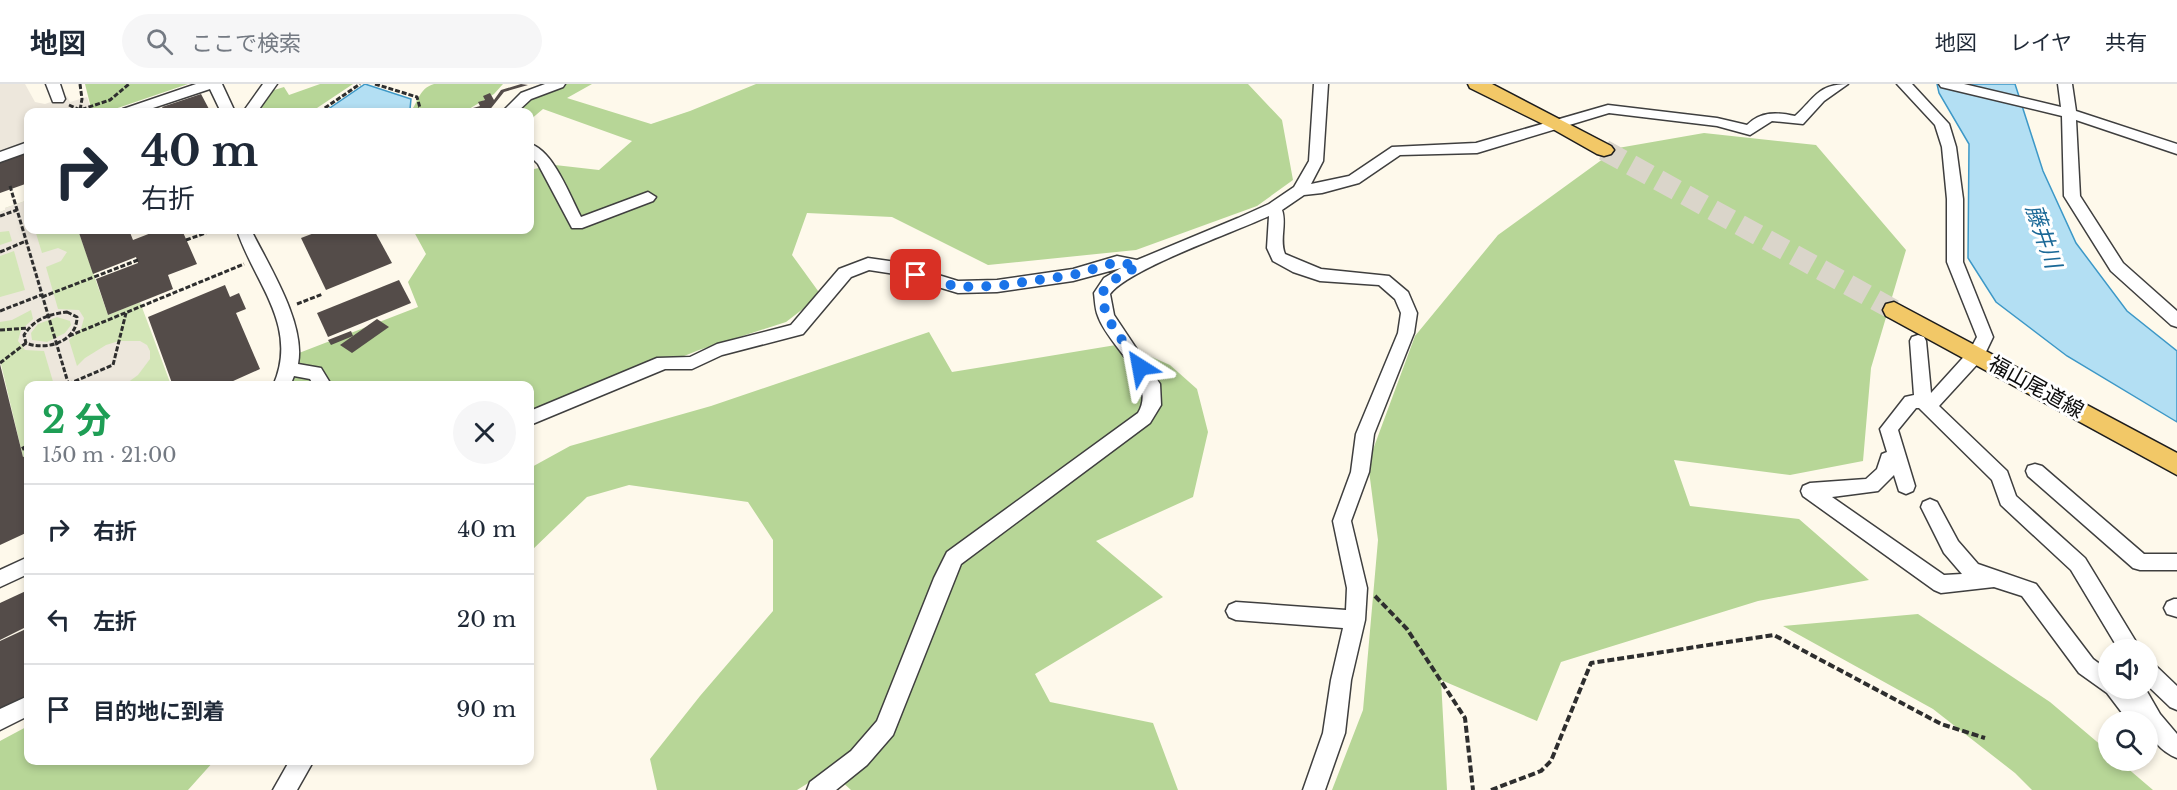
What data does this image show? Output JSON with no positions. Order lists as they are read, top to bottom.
{
  "streets": {
    "main road": ["福山尾道線"]
  },
  "water": ["藤井川"],
  "page": {
    "header": "地図",
    "search": "ここで検索",
    "nav": ["地図", "レイヤ", "共有"],
    "turn": ["40 m", "右折"],
    "heading": ["2 分", "150 m · 21:00"],
    "list": [
      {
        "name": "右折",
        "value": "40 m"
      },
      {
        "name": "左折",
        "value": "20 m"
      },
      {
        "name": "目的地に到着",
        "value": "90 m"
      }
    ]
  }
}
